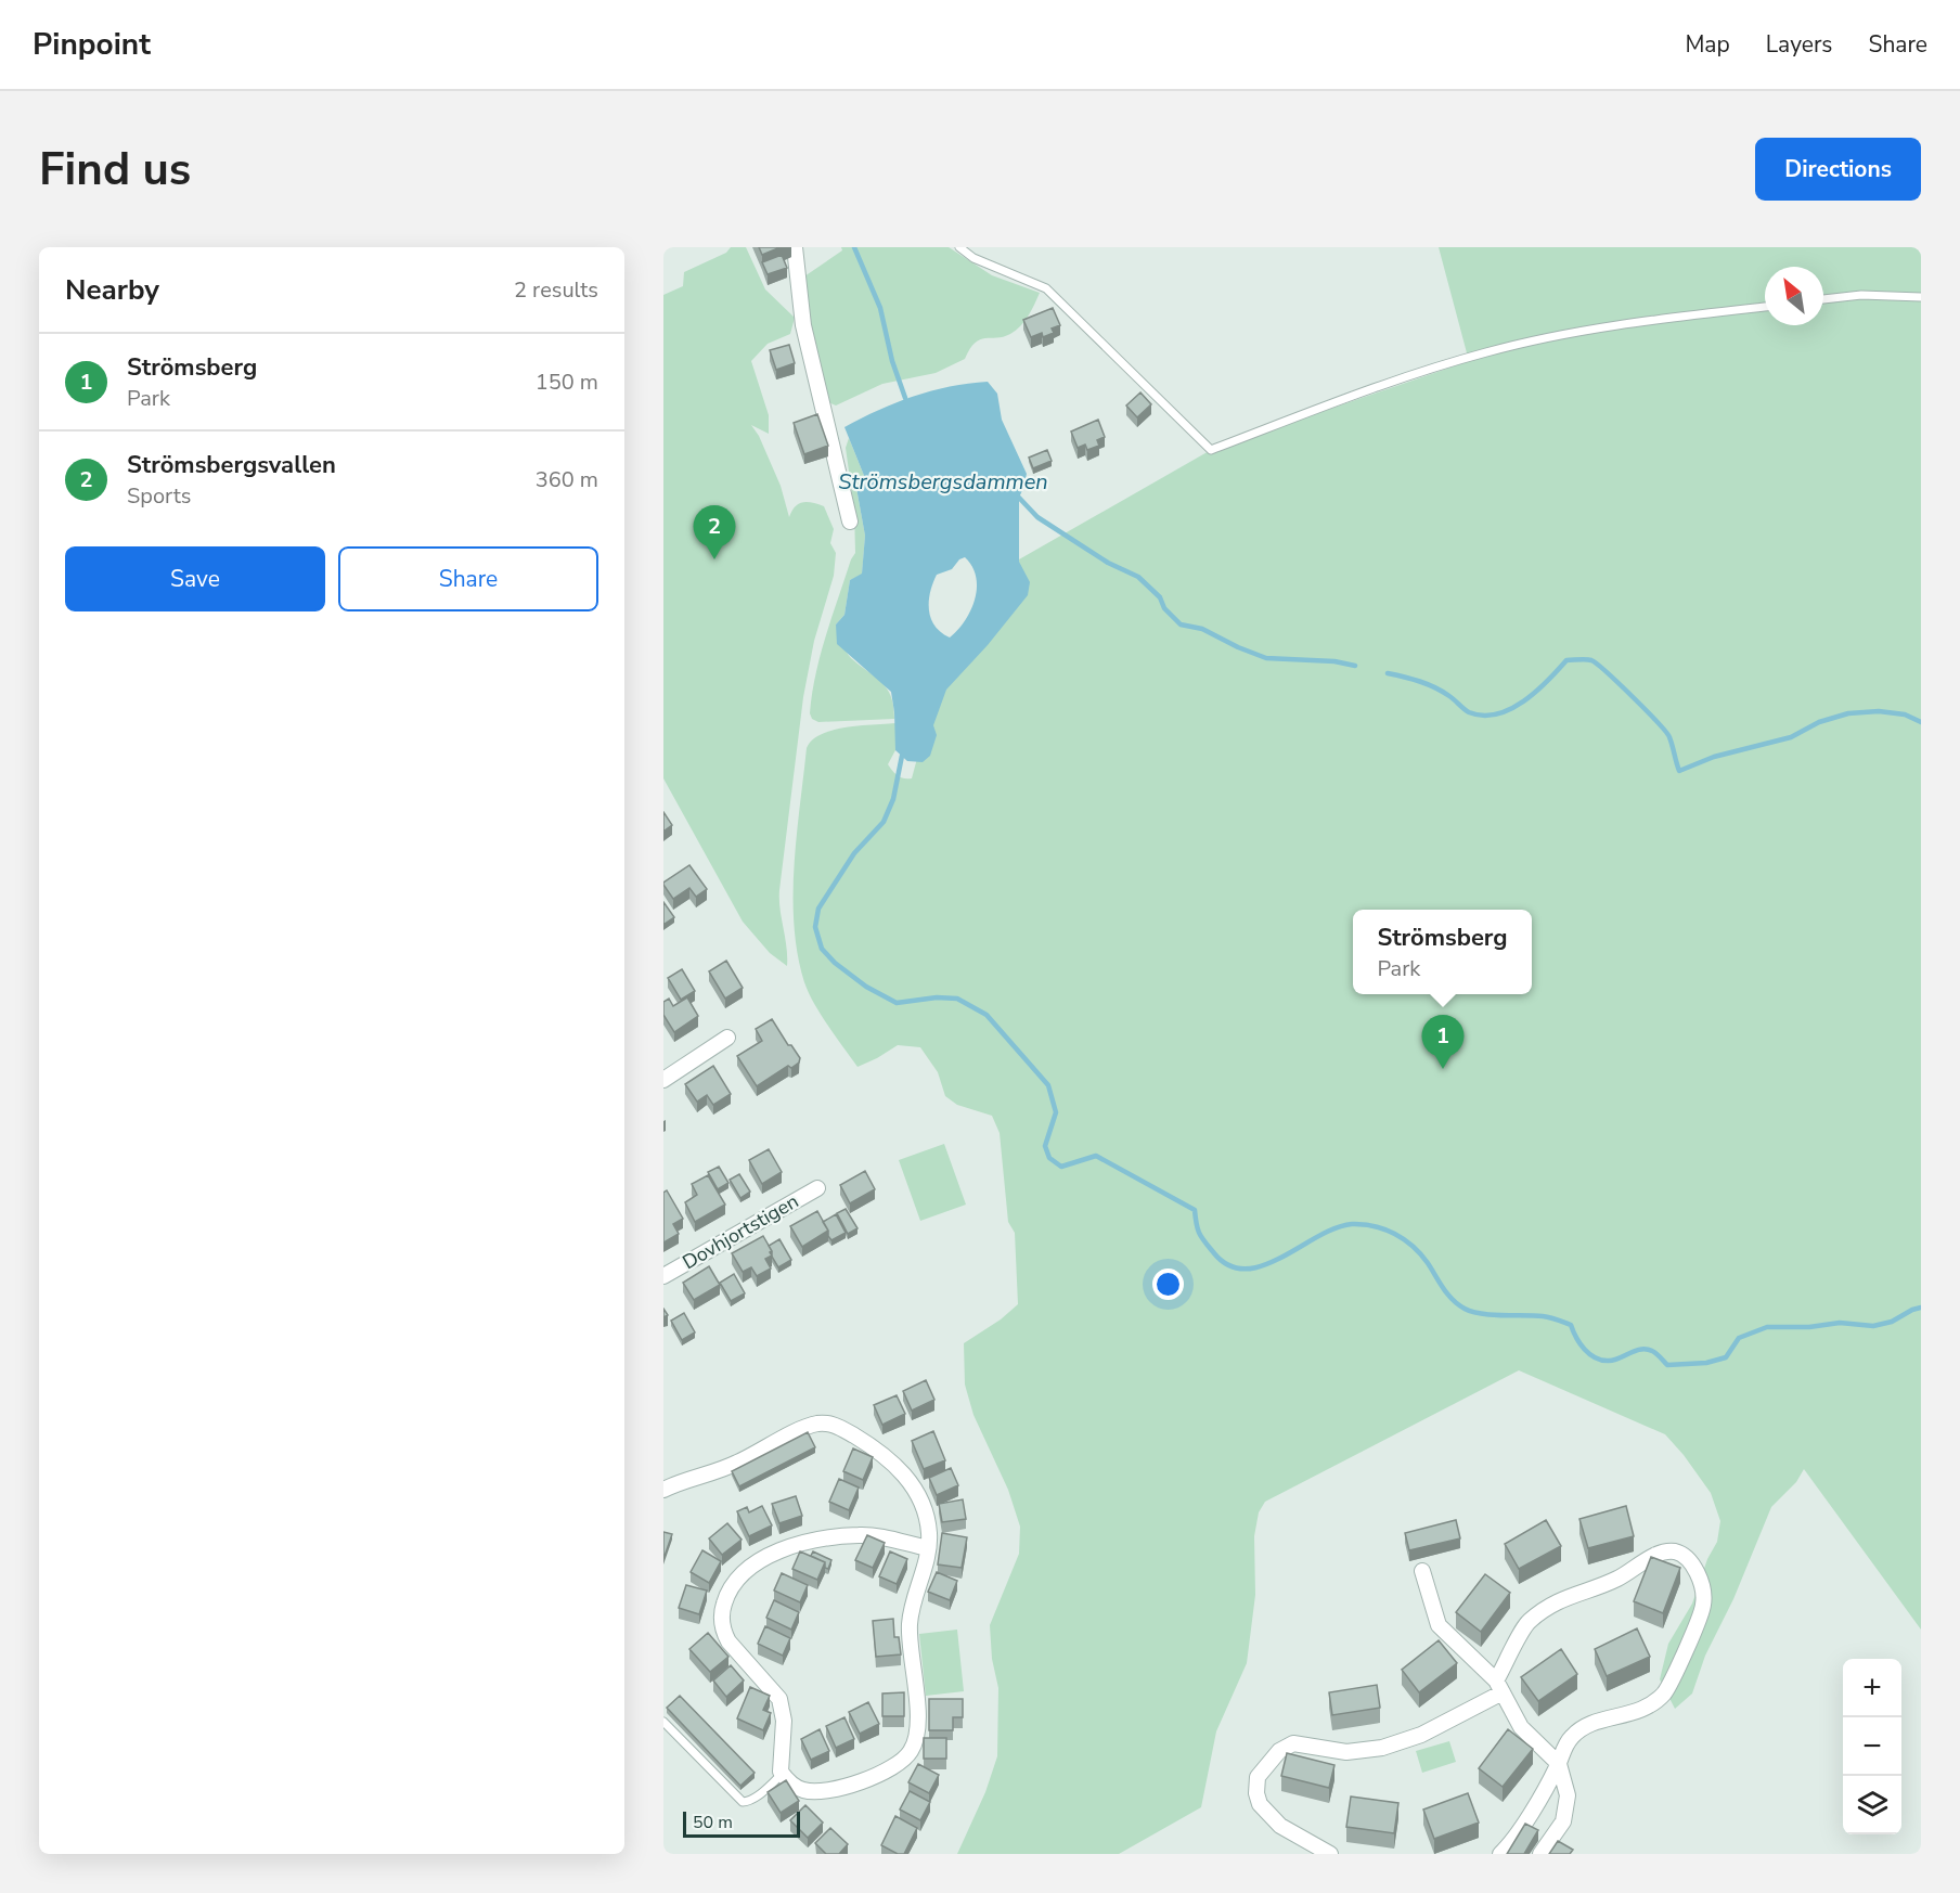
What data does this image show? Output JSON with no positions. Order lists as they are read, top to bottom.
{
  "streets": {
    "street": ["Dovhjortstigen"]
  },
  "water": ["Strömsbergsdammen"],
  "scale_bar": "50 m",
  "north": "top left",
  "page": {
    "header": "Pinpoint",
    "nav": ["Map", "Layers", "Share"],
    "buttons": [
      "Directions",
      ["Save", "Share"]
    ],
    "title": "Find us",
    "heading": ["Nearby", "2 results"],
    "list": [
      {
        "mark": "1",
        "name": "Strömsberg",
        "note": "Park",
        "value": "150 m"
      },
      {
        "mark": "2",
        "name": "Strömsbergsvallen",
        "note": "Sports",
        "value": "360 m"
      }
    ],
    "pins": ["2", "1"],
    "popup": ["Strömsberg", "Park"],
    "map_buttons": ["+", "−"],
    "scale": "50 m"
  }
}
